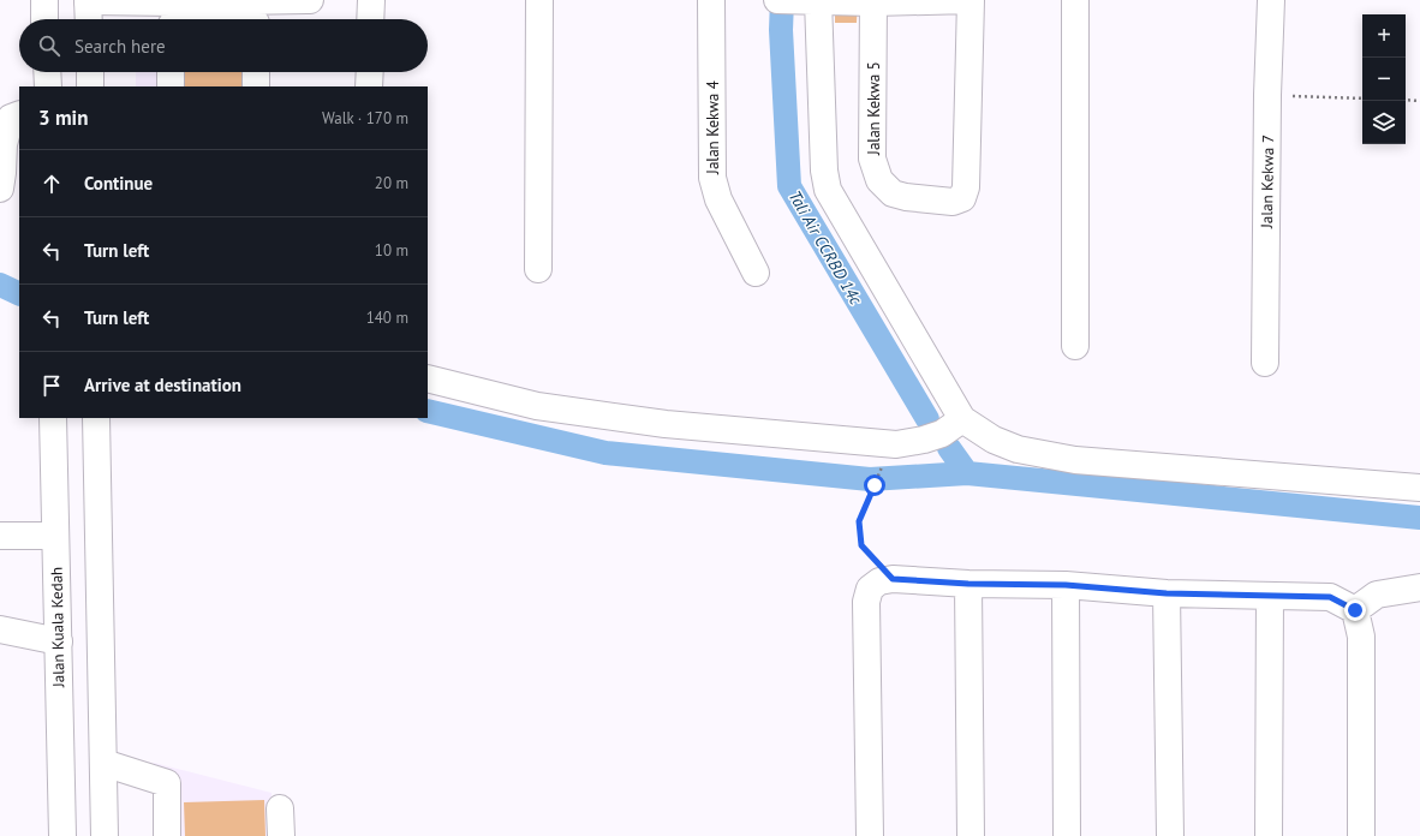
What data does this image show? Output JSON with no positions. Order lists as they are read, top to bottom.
{
  "streets": {
    "street": [
      "Jalan Kekwa 5",
      "Jalan Kekwa 4",
      "Jalan Kekwa 7",
      "Jalan Kuala Kedah"
    ]
  },
  "water": ["Tali Air CCRBD 14c"],
  "page": {
    "map_buttons": ["+", "−"],
    "search": "Search here",
    "heading": ["3 min", "Walk · 170 m"],
    "list": [
      ["Continue", "20 m"],
      ["Turn left", "10 m"],
      ["Turn left", "140 m"],
      "Arrive at destination"
    ]
  }
}
